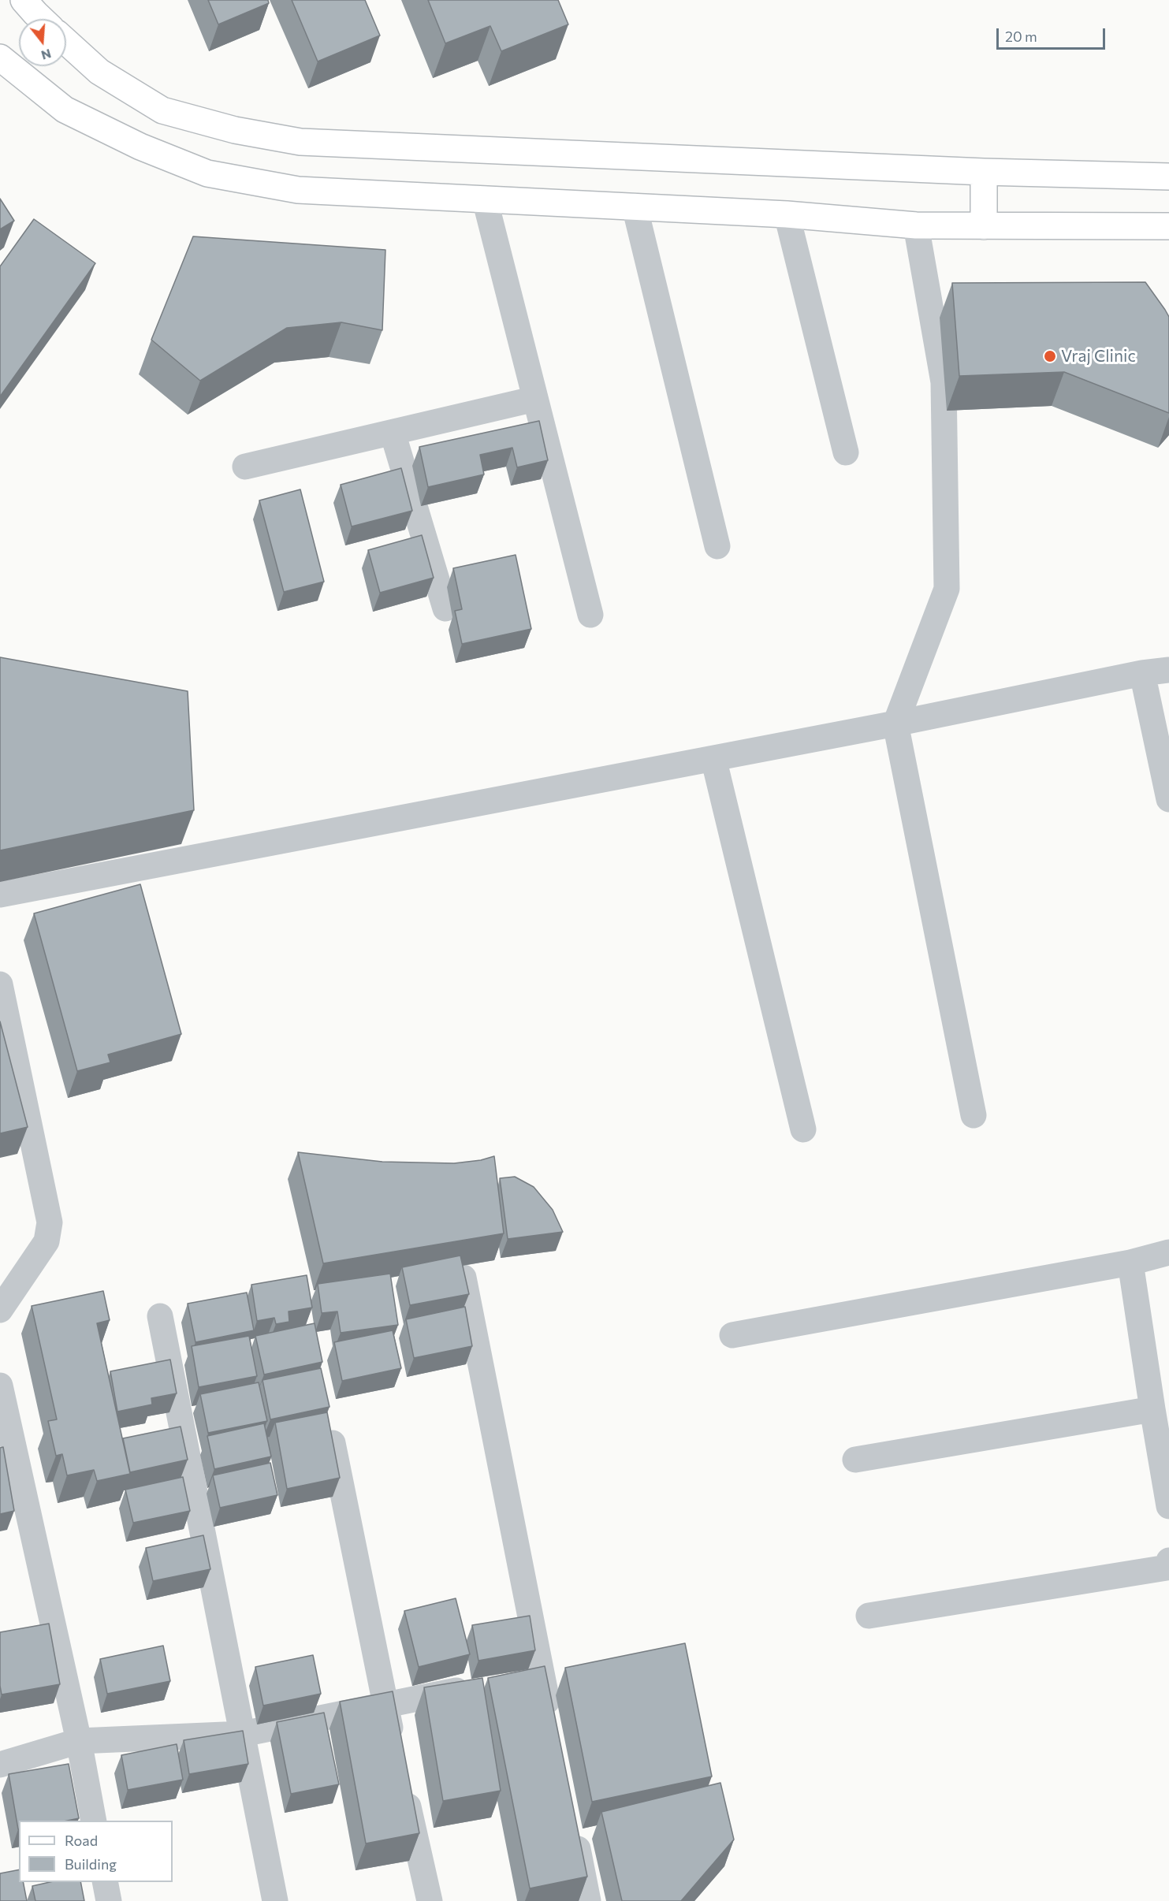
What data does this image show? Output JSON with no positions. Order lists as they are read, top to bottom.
{
  "places": ["Vraj Clinic"],
  "legend": ["Road", "Building"],
  "scale_bar": "20 m",
  "north": "bottom"
}
